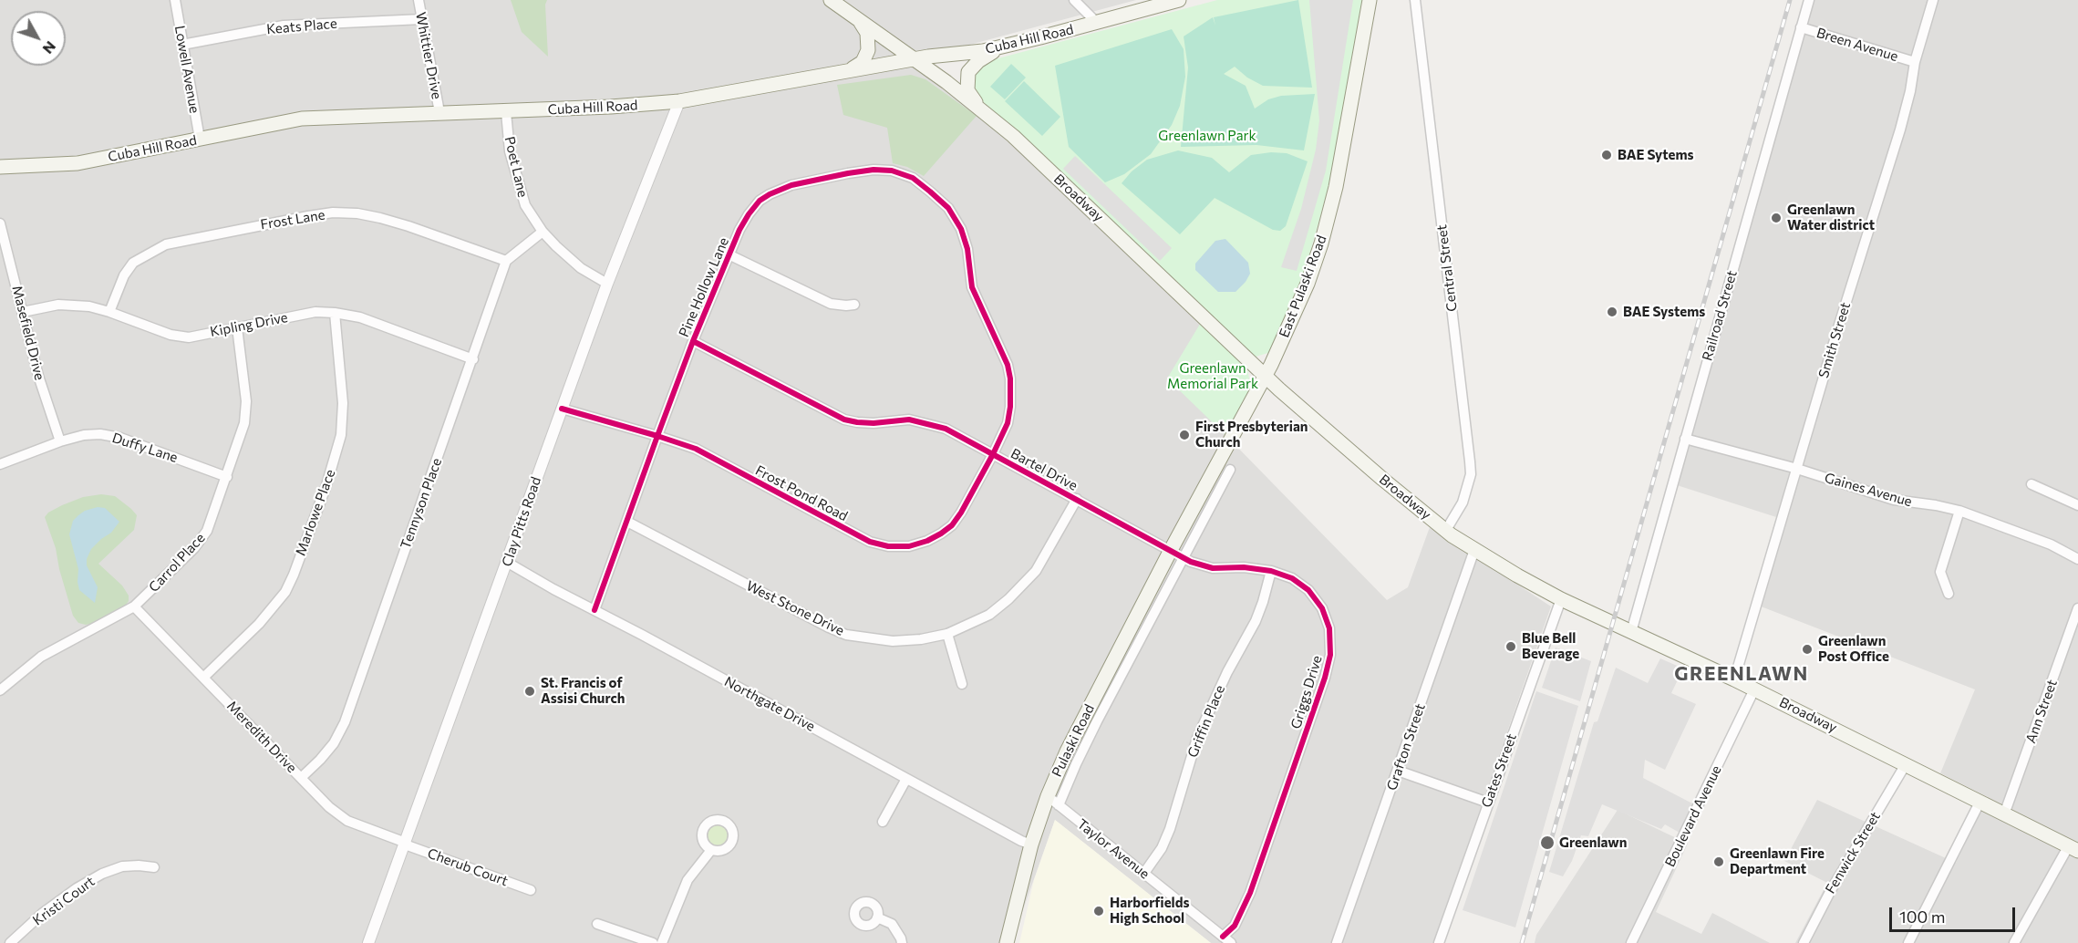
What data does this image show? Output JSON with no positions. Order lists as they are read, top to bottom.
{
  "streets": {
    "main road": [
      "Cuba Hill Road",
      "Broadway",
      "East Pulaski Road",
      "Pulaski Road"
    ],
    "street": [
      "Keats Place",
      "Breen Avenue",
      "Whittier Drive",
      "Lowell Avenue",
      "Poet Lane",
      "Frost Lane",
      "Central Street",
      "Pine Hollow Lane",
      "Railroad Street",
      "Kipling Drive",
      "Masefield Drive",
      "Smith Street",
      "Duffy Lane",
      "Bartel Drive",
      "Gaines Avenue",
      "Frost Pond Road",
      "Tennyson Place",
      "Marlowe Place",
      "Clay Pitts Road",
      "Carrol Place",
      "West Stone Drive",
      "Griggs Drive",
      "Northgate Drive",
      "Ann Street",
      "Griffin Place",
      "Meredith Drive",
      "Grafton Street",
      "Gates Street",
      "Boulevard Avenue",
      "Taylor Avenue",
      "Fenwick Street",
      "Cherub Court",
      "Kristi Court"
    ]
  },
  "crossings": [
    ["Keats Place", "Whittier Drive"],
    ["Keats Place", "Lowell Avenue"],
    ["Cuba Hill Road", "Whittier Drive"],
    ["Cuba Hill Road", "Lowell Avenue"],
    ["Cuba Hill Road", "Poet Lane"],
    ["Cuba Hill Road", "Broadway"],
    ["Cuba Hill Road", "Clay Pitts Road"],
    ["Breen Avenue", "Railroad Street"],
    ["Breen Avenue", "Smith Street"],
    ["Poet Lane", "Clay Pitts Road"],
    ["Broadway", "Central Street"],
    ["Broadway", "East Pulaski Road"],
    ["Broadway", "Railroad Street"],
    ["Broadway", "Smith Street"],
    ["Broadway", "Ann Street"],
    ["Broadway", "Grafton Street"],
    ["Broadway", "Gates Street"],
    ["Broadway", "Boulevard Avenue"],
    ["Broadway", "Fenwick Street"],
    ["Frost Lane", "Kipling Drive"],
    ["Frost Lane", "Tennyson Place"],
    ["East Pulaski Road", "Bartel Drive"],
    ["East Pulaski Road", "Griggs Drive"],
    ["East Pulaski Road", "Pulaski Road"],
    ["Pine Hollow Lane", "Bartel Drive"],
    ["Pine Hollow Lane", "Frost Pond Road"],
    ["Pine Hollow Lane", "West Stone Drive"],
    ["Pine Hollow Lane", "Northgate Drive"],
    ["Railroad Street", "Gaines Avenue"],
    ["Kipling Drive", "Masefield Drive"],
    ["Kipling Drive", "Tennyson Place"],
    ["Kipling Drive", "Marlowe Place"],
    ["Kipling Drive", "Carrol Place"],
    ["Masefield Drive", "Duffy Lane"],
    ["Smith Street", "Gaines Avenue"],
    ["Duffy Lane", "Carrol Place"],
    ["Bartel Drive", "Frost Pond Road"],
    ["Bartel Drive", "West Stone Drive"],
    ["Bartel Drive", "Griggs Drive"],
    ["Bartel Drive", "Pulaski Road"],
    ["Frost Pond Road", "Clay Pitts Road"],
    ["Tennyson Place", "Meredith Drive"],
    ["Marlowe Place", "Meredith Drive"],
    ["Clay Pitts Road", "Northgate Drive"],
    ["Clay Pitts Road", "Meredith Drive"],
    ["Clay Pitts Road", "Cherub Court"],
    ["Carrol Place", "Meredith Drive"],
    ["Griggs Drive", "Griffin Place"],
    ["Griggs Drive", "Pulaski Road"],
    ["Griggs Drive", "Taylor Avenue"],
    ["Northgate Drive", "Pulaski Road"],
    ["Griffin Place", "Taylor Avenue"],
    ["Meredith Drive", "Cherub Court"],
    ["Pulaski Road", "Taylor Avenue"]
  ],
  "districts": ["GREENLAWN"],
  "parks": ["Greenlawn Park", "Greenlawn Memorial Park"],
  "places": [
    "BAE Sytems",
    "Greenlawn Water district",
    "BAE Systems",
    "First Presbyterian Church",
    "Blue Bell Beverage",
    "Greenlawn Post Office",
    "St. Francis of Assisi Church",
    "Greenlawn",
    "Greenlawn Fire Department",
    "Harborfields High School"
  ],
  "scale_bar": "100 m",
  "north": "bottom right"
}
